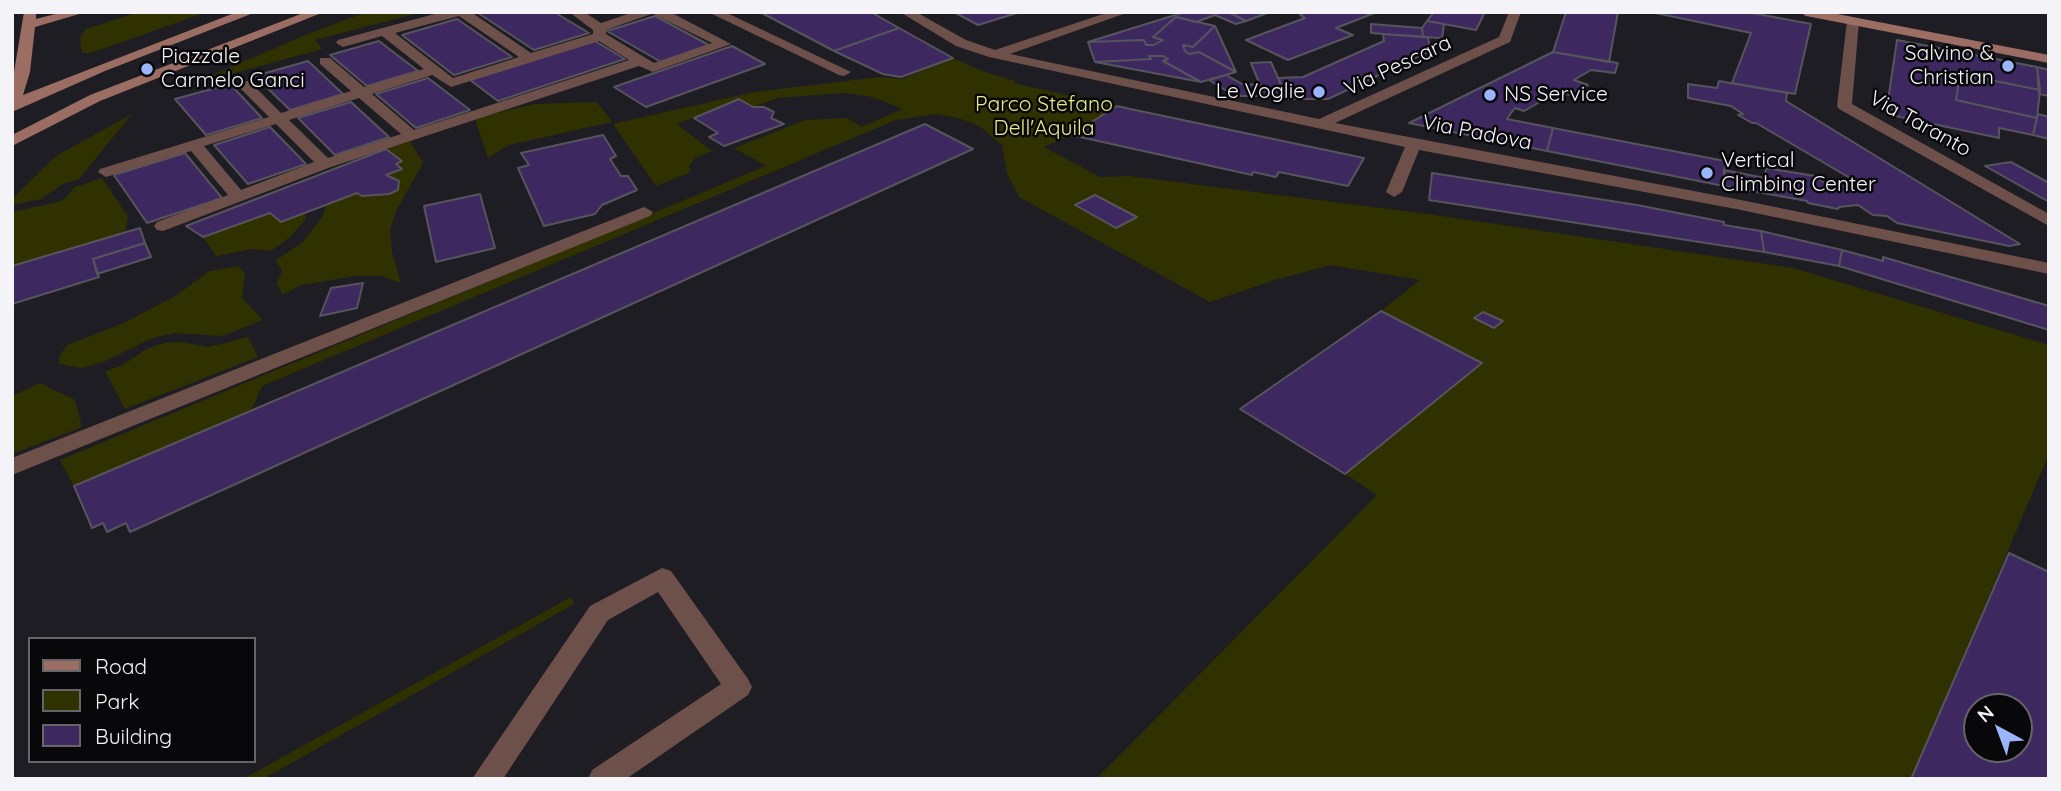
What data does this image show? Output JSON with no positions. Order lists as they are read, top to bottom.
{
  "streets": {
    "street": ["Via Pescara", "Via Taranto", "Via Padova"]
  },
  "crossings": [
    ["Via Pescara", "Via Padova"]
  ],
  "parks": ["Parco Stefano Dell'Aquila"],
  "places": [
    "Salvino & Christian",
    "Piazzale Carmelo Ganci",
    "Le Voglie",
    "NS Service",
    "Vertical Climbing Center"
  ],
  "legend": ["Road", "Park", "Building"],
  "north": "top left"
}
